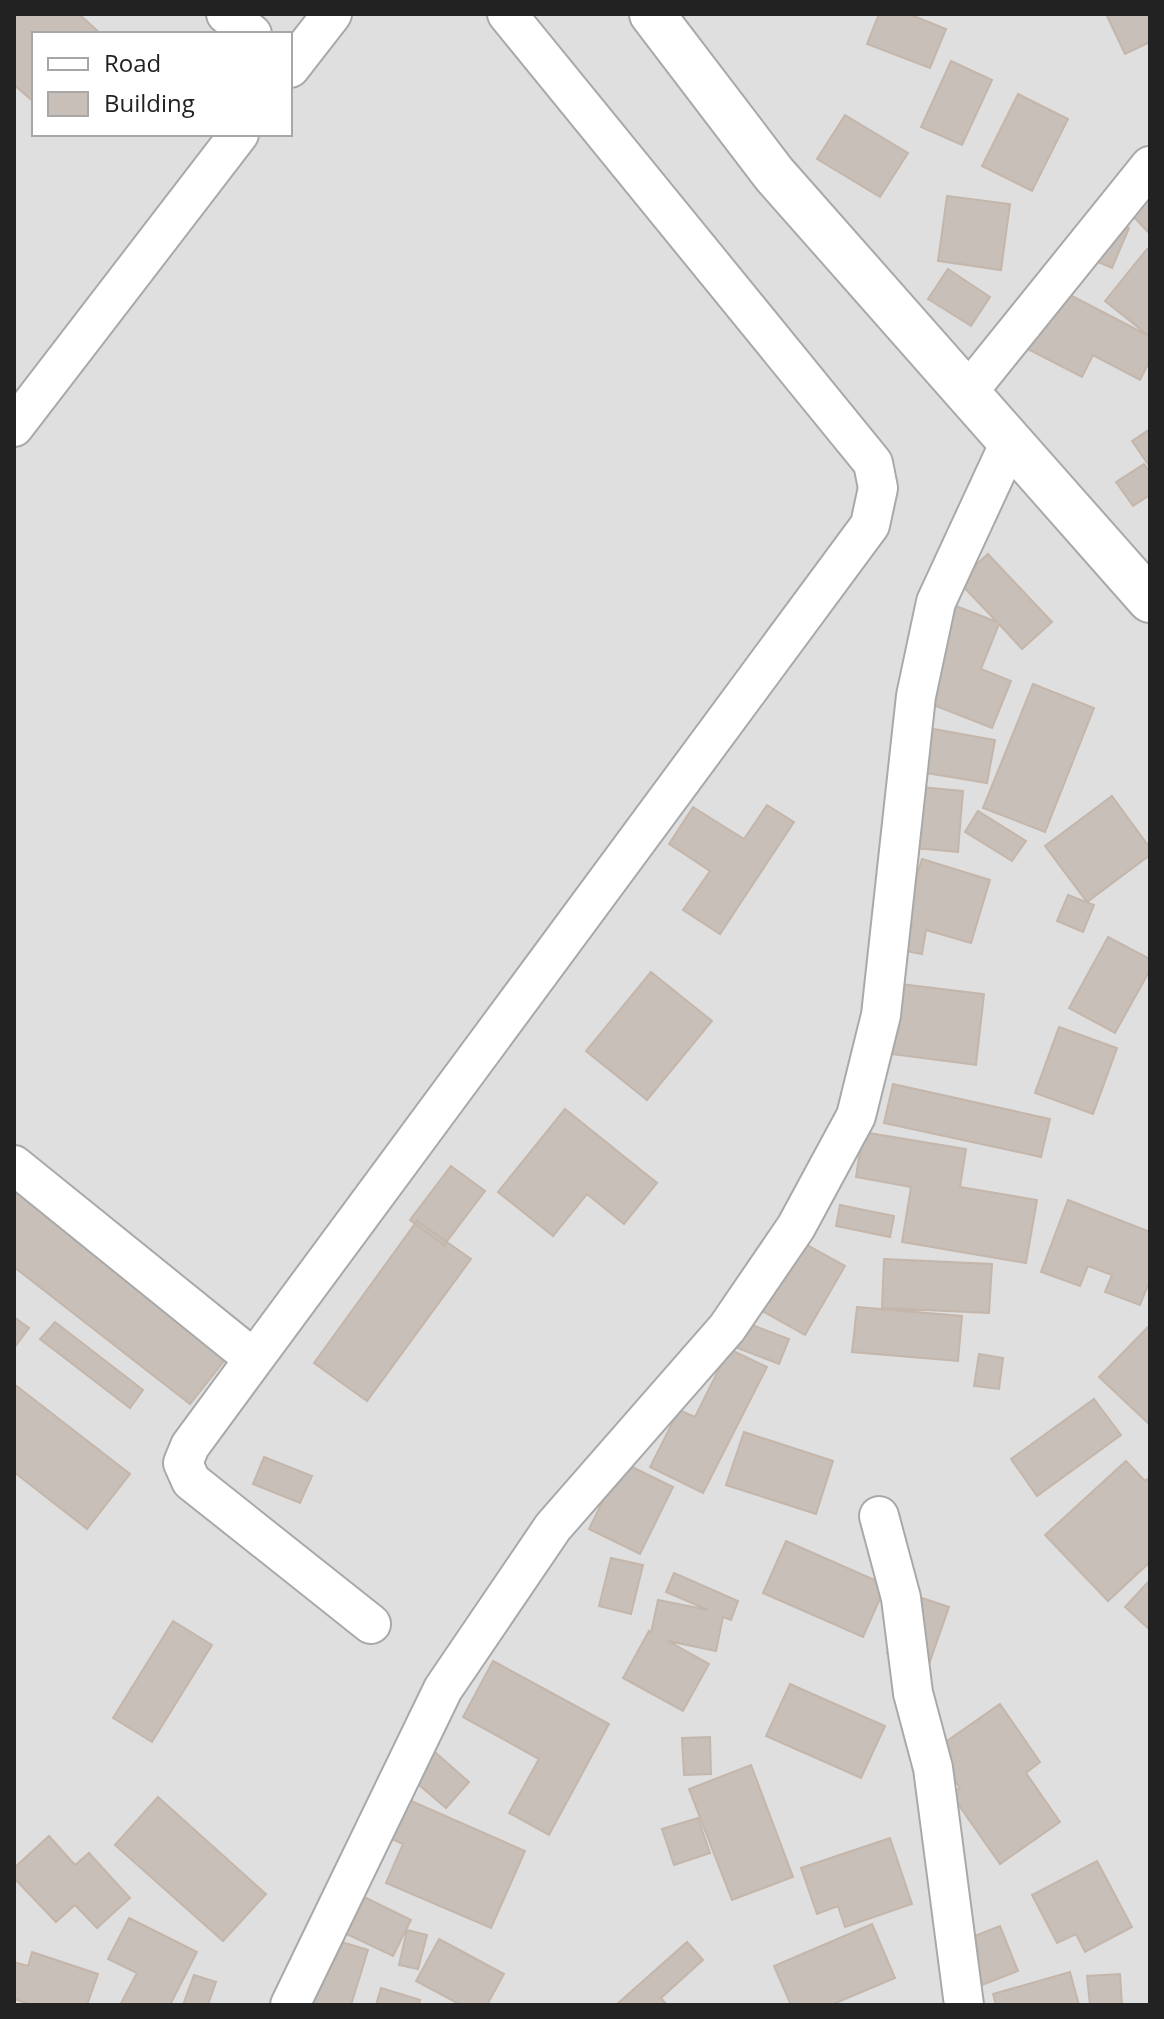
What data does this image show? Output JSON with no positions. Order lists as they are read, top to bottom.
{
  "legend": ["Road", "Building"]
}
